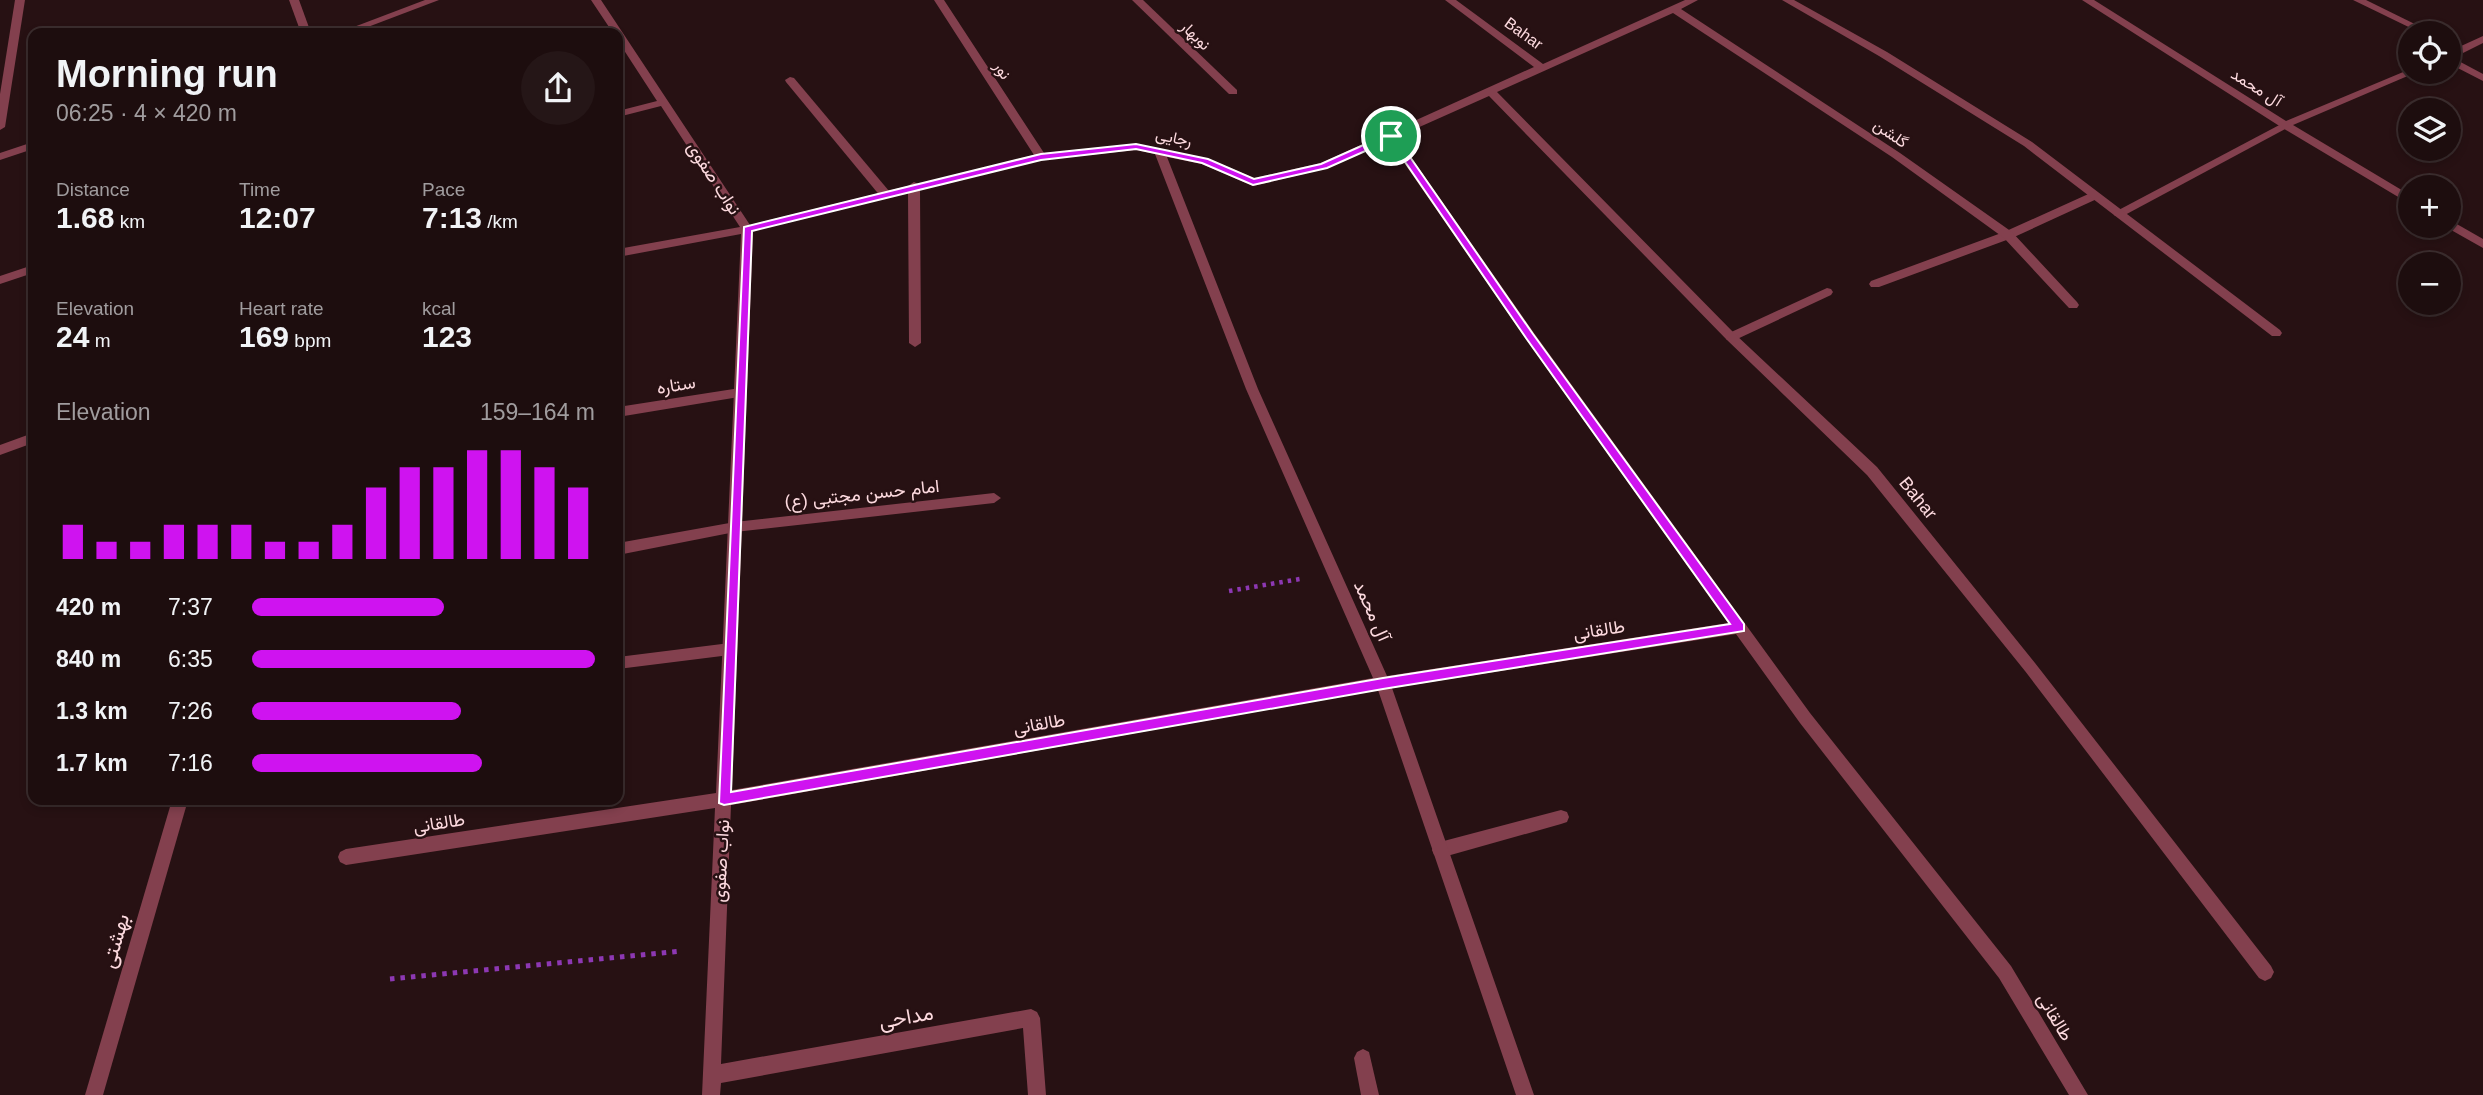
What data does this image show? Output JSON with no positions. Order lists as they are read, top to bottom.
{
  "streets": {
    "street": [
      "Bahar",
      "نوبهار",
      "نور",
      "آل محمد",
      "گلشن",
      "رجایی",
      "نواب صفوی",
      "ستاره",
      "امام حسن مجتبی (ع)",
      "طالقانی",
      "بهشتی",
      "مداحی"
    ]
  },
  "crossings": [
    ["Bahar", "رجایی"],
    ["نور", "رجایی"],
    ["آل محمد", "رجایی"],
    ["آل محمد", "طالقانی"],
    ["گلشن", "رجایی"],
    ["رجایی", "نواب صفوی"],
    ["رجایی", "طالقانی"],
    ["نواب صفوی", "ستاره"],
    ["نواب صفوی", "امام حسن مجتبی (ع)"],
    ["نواب صفوی", "طالقانی"],
    ["نواب صفوی", "مداحی"]
  ],
  "page": {
    "map_buttons": ["+", "−"],
    "heading": ["Morning run", "06:25 · 4 × 420 m"],
    "stats": [
      ["Distance", "1.68 km"],
      ["Time", "12:07"],
      ["Pace", "7:13 /km"],
      ["Elevation", "24 m"],
      ["Heart rate", "169 bpm"],
      ["kcal", "123"]
    ],
    "chart": ["Elevation", "159–164 m"],
    "list": [
      {
        "name": "420 m",
        "note": "7:37"
      },
      {
        "name": "840 m",
        "note": "6:35"
      },
      {
        "name": "1.3 km",
        "note": "7:26"
      },
      {
        "name": "1.7 km",
        "note": "7:16"
      }
    ]
  }
}
